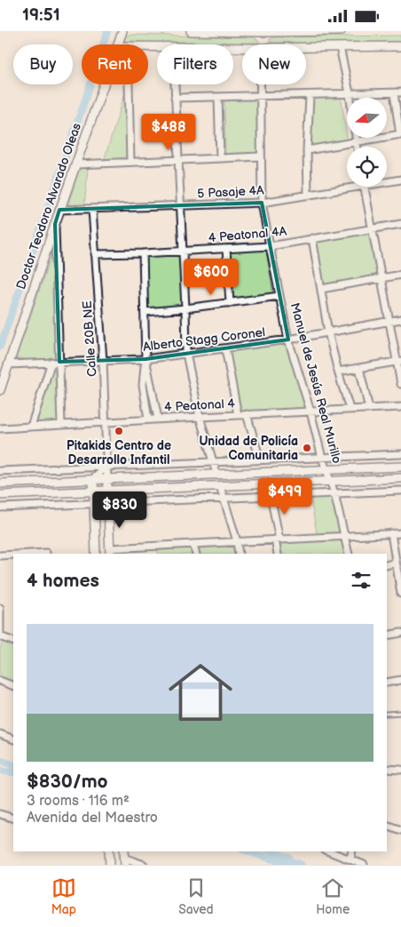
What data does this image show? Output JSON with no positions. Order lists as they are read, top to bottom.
{
  "streets": {
    "street": [
      "5 Pasaje 4A",
      "Doctor Teodoro Alvarado Oleas",
      "4 Peatonal 4A",
      "Calle 20B NE",
      "Alberto Stagg Coronel",
      "Manuel de Jesús Real Murillo",
      "4 Peatonal 4"
    ]
  },
  "crossings": [
    ["5 Pasaje 4A", "Doctor Teodoro Alvarado Oleas"],
    ["5 Pasaje 4A", "Calle 20B NE"],
    ["5 Pasaje 4A", "Manuel de Jesús Real Murillo"],
    ["Doctor Teodoro Alvarado Oleas", "Alberto Stagg Coronel"],
    ["4 Peatonal 4A", "Calle 20B NE"],
    ["4 Peatonal 4A", "Manuel de Jesús Real Murillo"],
    ["Calle 20B NE", "Alberto Stagg Coronel"],
    ["Calle 20B NE", "4 Peatonal 4"],
    ["Alberto Stagg Coronel", "Manuel de Jesús Real Murillo"],
    ["Manuel de Jesús Real Murillo", "4 Peatonal 4"]
  ],
  "places": ["Pitakids Centro de Desarrollo Infantil", "Unidad de Policía Comunitaria"],
  "north": "left",
  "page": {
    "status": "19:51",
    "chip": [
      "Buy",
      "Rent",
      "Filters",
      "New"
    ],
    "price": [
      "$488",
      "$600",
      "$499",
      "$830"
    ],
    "heading": "4 homes",
    "list": [
      {
        "name": "$830/mo",
        "note": "3 rooms · 116 m² · Avenida del Maestro"
      }
    ],
    "tabs": ["Map", "Saved", "Home"]
  }
}
